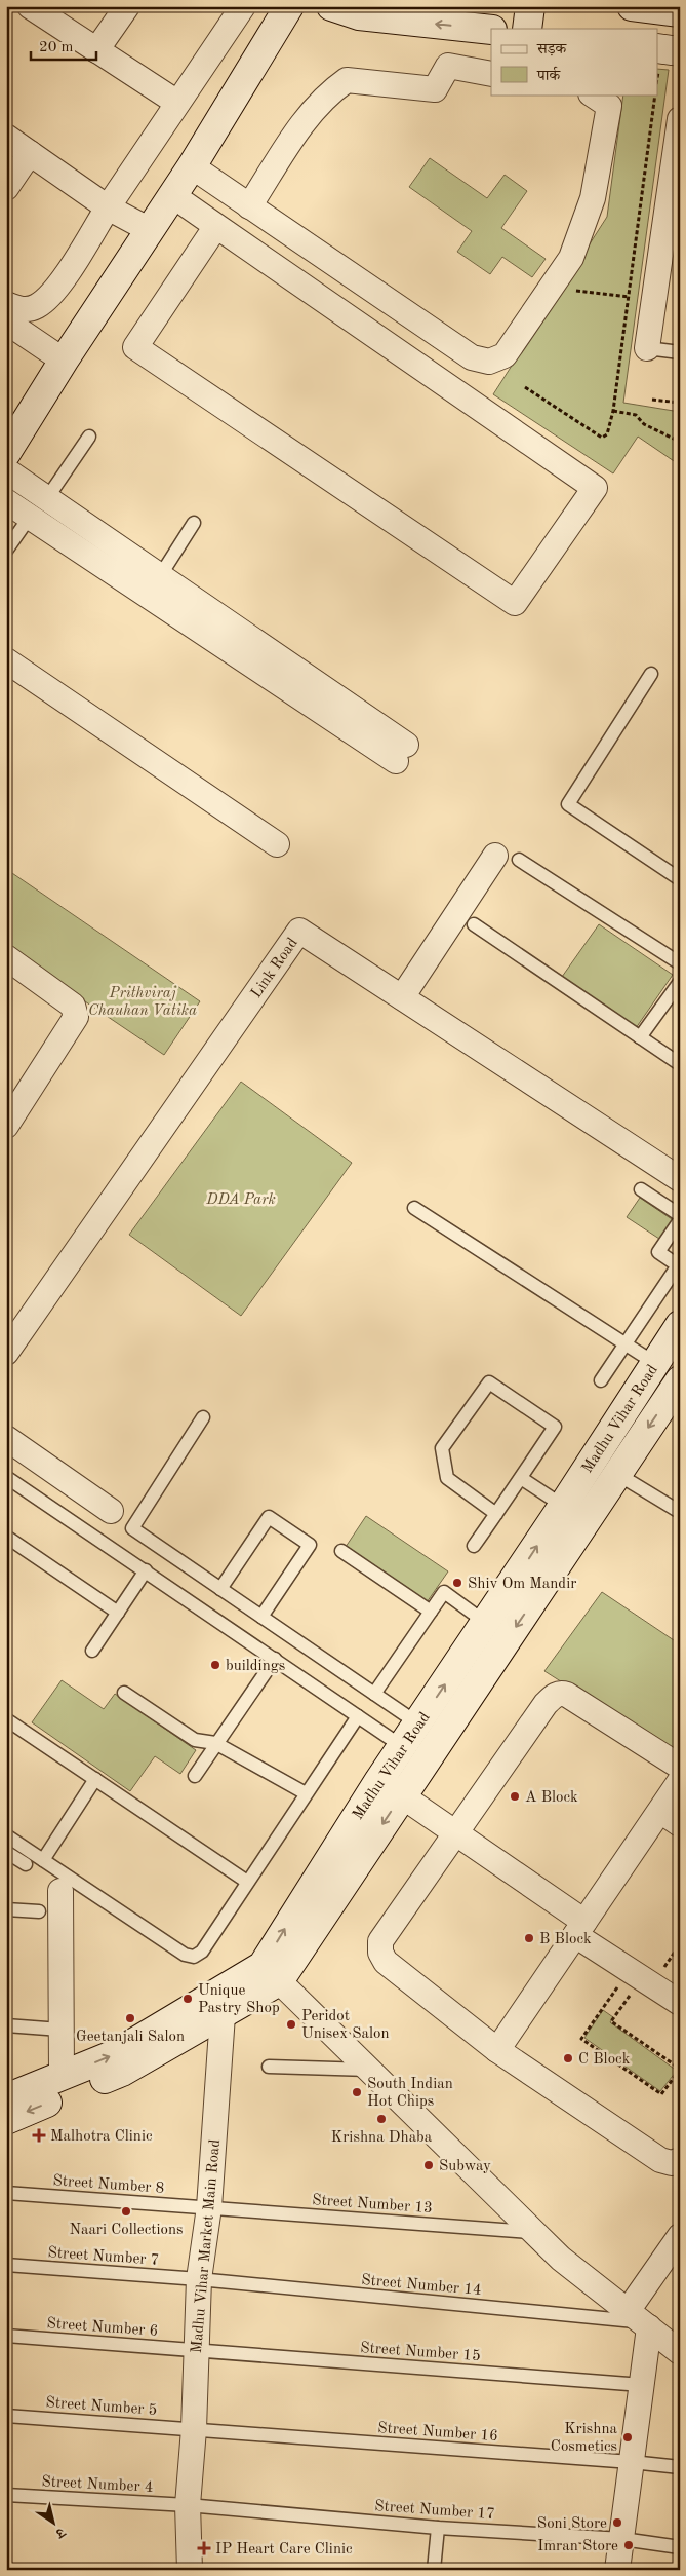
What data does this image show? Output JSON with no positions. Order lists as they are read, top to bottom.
{
  "streets": {
    "street": ["Link Road", "Madhu Vihar Road", "Madhu Vihar Market Main Road"],
    "lane": [
      "Street Number 8",
      "Street Number 13",
      "Street Number 7",
      "Street Number 14",
      "Street Number 6",
      "Street Number 15",
      "Street Number 5",
      "Street Number 16",
      "Street Number 4",
      "Street Number 17"
    ]
  },
  "crossings": [
    ["Madhu Vihar Road", "Madhu Vihar Market Main Road"],
    ["Street Number 8", "Street Number 13"],
    ["Street Number 8", "Madhu Vihar Market Main Road"],
    ["Street Number 13", "Madhu Vihar Market Main Road"],
    ["Madhu Vihar Market Main Road", "Street Number 7"],
    ["Madhu Vihar Market Main Road", "Street Number 14"],
    ["Madhu Vihar Market Main Road", "Street Number 6"],
    ["Madhu Vihar Market Main Road", "Street Number 15"],
    ["Madhu Vihar Market Main Road", "Street Number 5"],
    ["Madhu Vihar Market Main Road", "Street Number 16"],
    ["Madhu Vihar Market Main Road", "Street Number 4"],
    ["Madhu Vihar Market Main Road", "Street Number 17"],
    ["Street Number 7", "Street Number 14"],
    ["Street Number 6", "Street Number 15"],
    ["Street Number 5", "Street Number 16"],
    ["Street Number 4", "Street Number 17"]
  ],
  "parks": ["Prithviraj Chauhan Vatika", "DDA Park"],
  "places": {
    "other": [
      "Shiv Om Mandir",
      "buildings",
      "A Block",
      "B Block",
      "Unique Pastry Shop",
      "Geetanjali Salon",
      "Peridot Unisex Salon",
      "C Block",
      "South Indian Hot Chips",
      "Krishna Dhaba",
      "Subway",
      "Naari Collections",
      "Krishna Cosmetics",
      "Soni Store",
      "Imran Store"
    ],
    "health": ["Malhotra Clinic", "IP Heart Care Clinic"]
  },
  "legend": ["सड़क", "पार्क"],
  "scale_bar": "20 m",
  "north": "bottom right"
}
